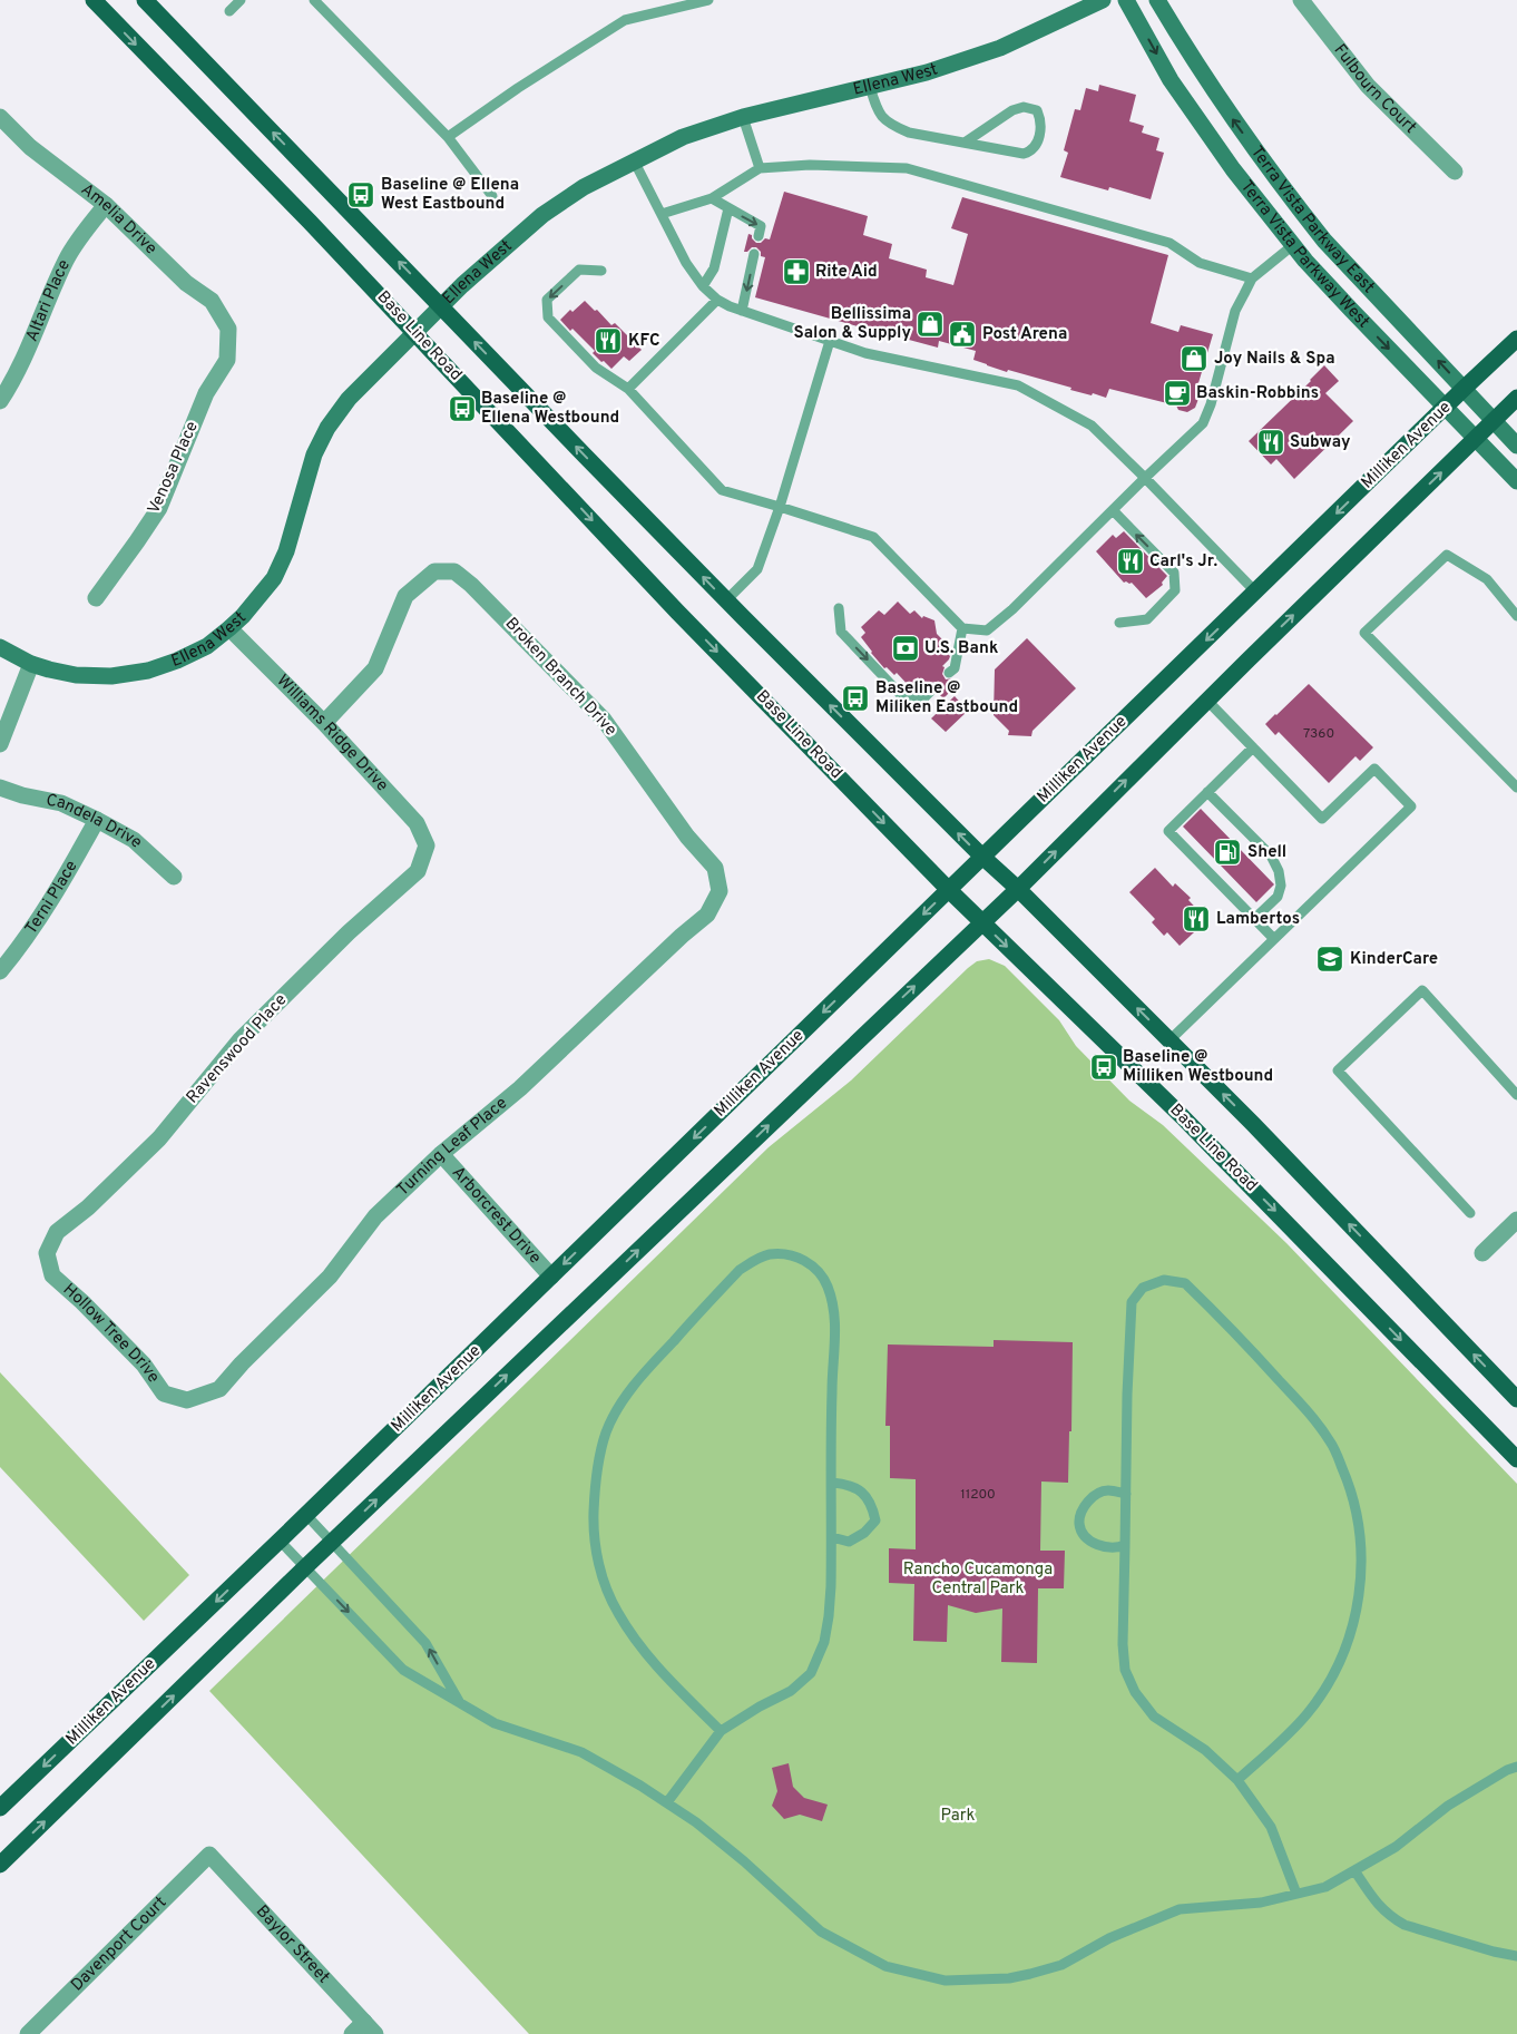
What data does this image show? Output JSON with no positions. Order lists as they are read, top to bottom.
{
  "streets": {
    "main road": ["Base Line Road", "Milliken Avenue"],
    "street": [
      "Ellena West",
      "Fulbourn Court",
      "Amelia Drive",
      "Terra Vista Parkway East",
      "Terra Vista Parkway West",
      "Altari Place",
      "Venosa Place",
      "Broken Branch Drive",
      "Williams Ridge Drive",
      "Candela Drive",
      "Terni Place",
      "Ravenswood Place",
      "Turning Leaf Place",
      "Arborcrest Drive",
      "Hollow Tree Drive",
      "Davenport Court",
      "Baylor Street"
    ]
  },
  "crossings": [
    ["Ellena West", "Base Line Road"],
    ["Ellena West", "Williams Ridge Drive"],
    ["Amelia Drive", "Altari Place"],
    ["Amelia Drive", "Venosa Place"],
    ["Terra Vista Parkway East", "Milliken Avenue"],
    ["Terra Vista Parkway West", "Milliken Avenue"],
    ["Base Line Road", "Milliken Avenue"],
    ["Milliken Avenue", "Arborcrest Drive"],
    ["Broken Branch Drive", "Williams Ridge Drive"],
    ["Broken Branch Drive", "Turning Leaf Place"],
    ["Williams Ridge Drive", "Ravenswood Place"],
    ["Candela Drive", "Terni Place"],
    ["Ravenswood Place", "Hollow Tree Drive"],
    ["Turning Leaf Place", "Arborcrest Drive"],
    ["Turning Leaf Place", "Hollow Tree Drive"],
    ["Davenport Court", "Baylor Street"]
  ],
  "one_way": ["Terra Vista Parkway East", "Terra Vista Parkway West"],
  "parks": ["Rancho Cucamonga Central Park", "Park"],
  "places": {
    "bus stop": [
      "Baseline @ Ellena West Eastbound",
      "Baseline @ Ellena Westbound",
      "Baseline @ Miliken Eastbound",
      "Baseline @ Milliken Westbound"
    ],
    "pharmacy": ["Rite Aid"],
    "shop": ["Bellissima Salon & Supply", "Joy Nails & Spa"],
    "public building": ["Post Arena"],
    "restaurant": [
      "KFC",
      "Subway",
      "Carl's Jr.",
      "Lambertos"
    ],
    "cafe": ["Baskin-Robbins"],
    "bank": ["U.S. Bank"],
    "fuel station": ["Shell"],
    "school or university": ["KinderCare"]
  },
  "house_numbers": ["7360", "11200"]
}
